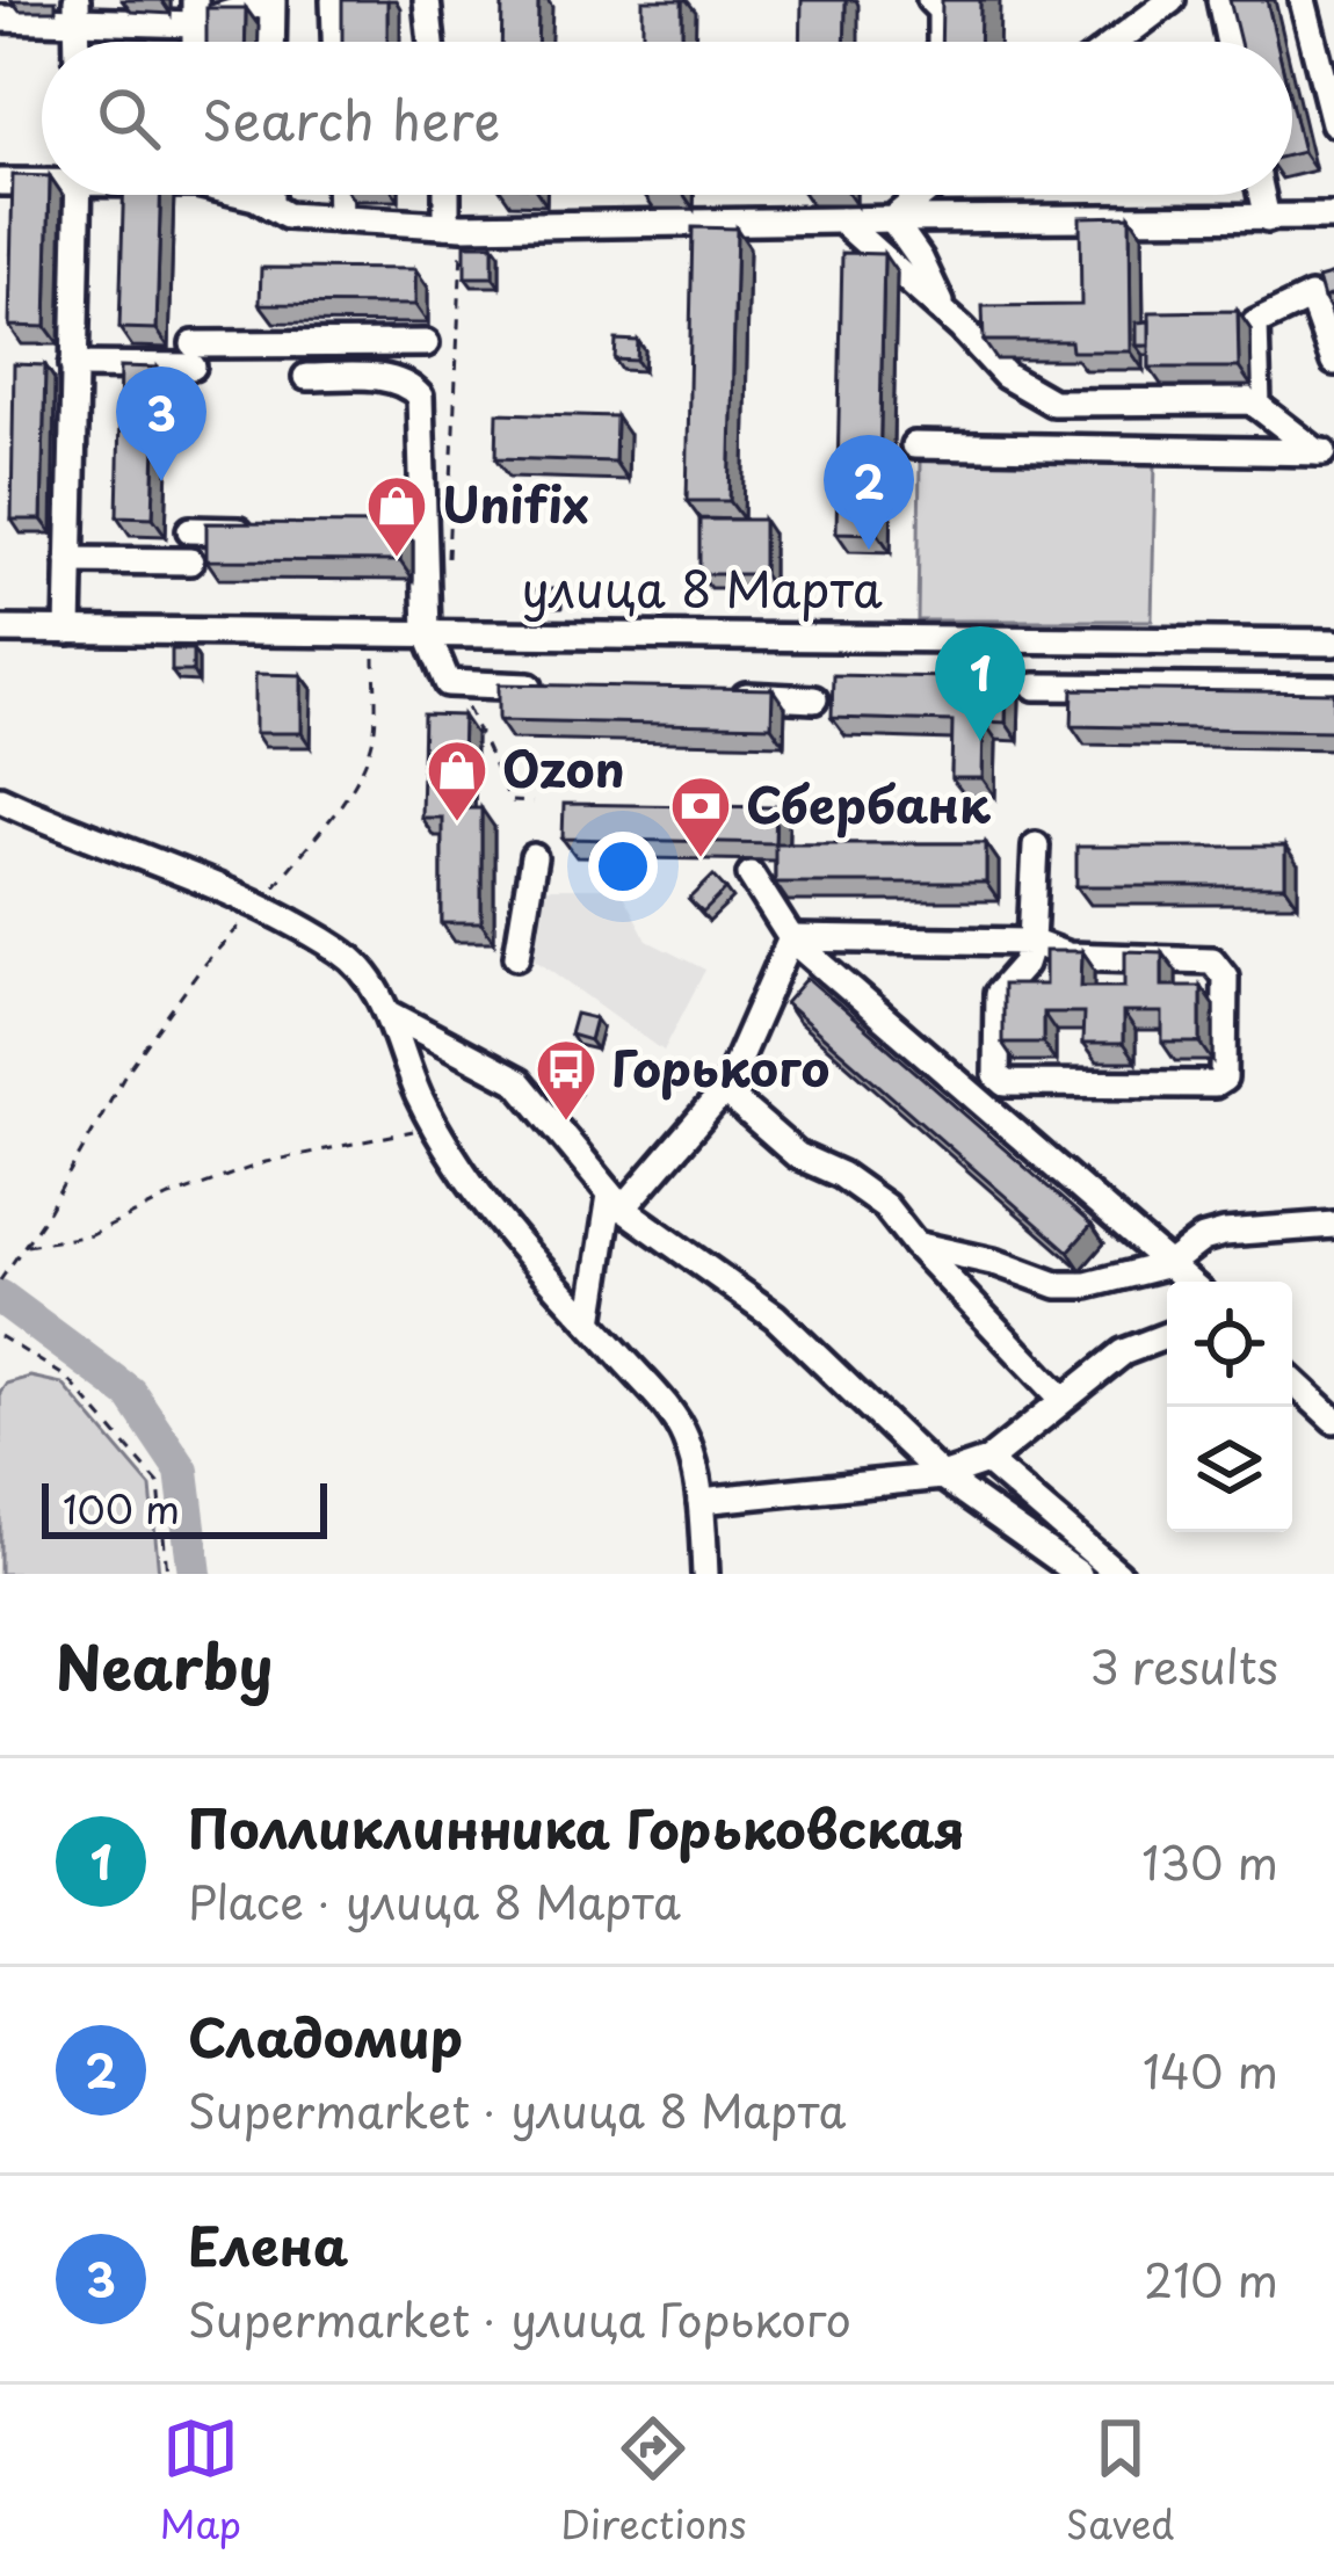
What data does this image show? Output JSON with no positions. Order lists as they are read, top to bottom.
{
  "streets": {
    "street": ["улица 8 Марта"]
  },
  "places": {
    "shop": ["Unifix", "Ozon"],
    "bank": ["Сбербанк"],
    "bus stop": ["Горького"]
  },
  "scale_bar": "100 m",
  "page": {
    "search": "Search here",
    "pins": ["3", "2", "1"],
    "scale": "100 m",
    "heading": ["Nearby", "3 results"],
    "list": [
      {
        "mark": "1",
        "name": "Полликлинника Горьковская",
        "note": "Place · улица 8 Марта",
        "value": "130 m"
      },
      {
        "mark": "2",
        "name": "Сладомир",
        "note": "Supermarket · улица 8 Марта",
        "value": "140 m"
      },
      {
        "mark": "3",
        "name": "Елена",
        "note": "Supermarket · улица Горького",
        "value": "210 m"
      }
    ],
    "nav": ["Map", "Directions", "Saved"]
  }
}
